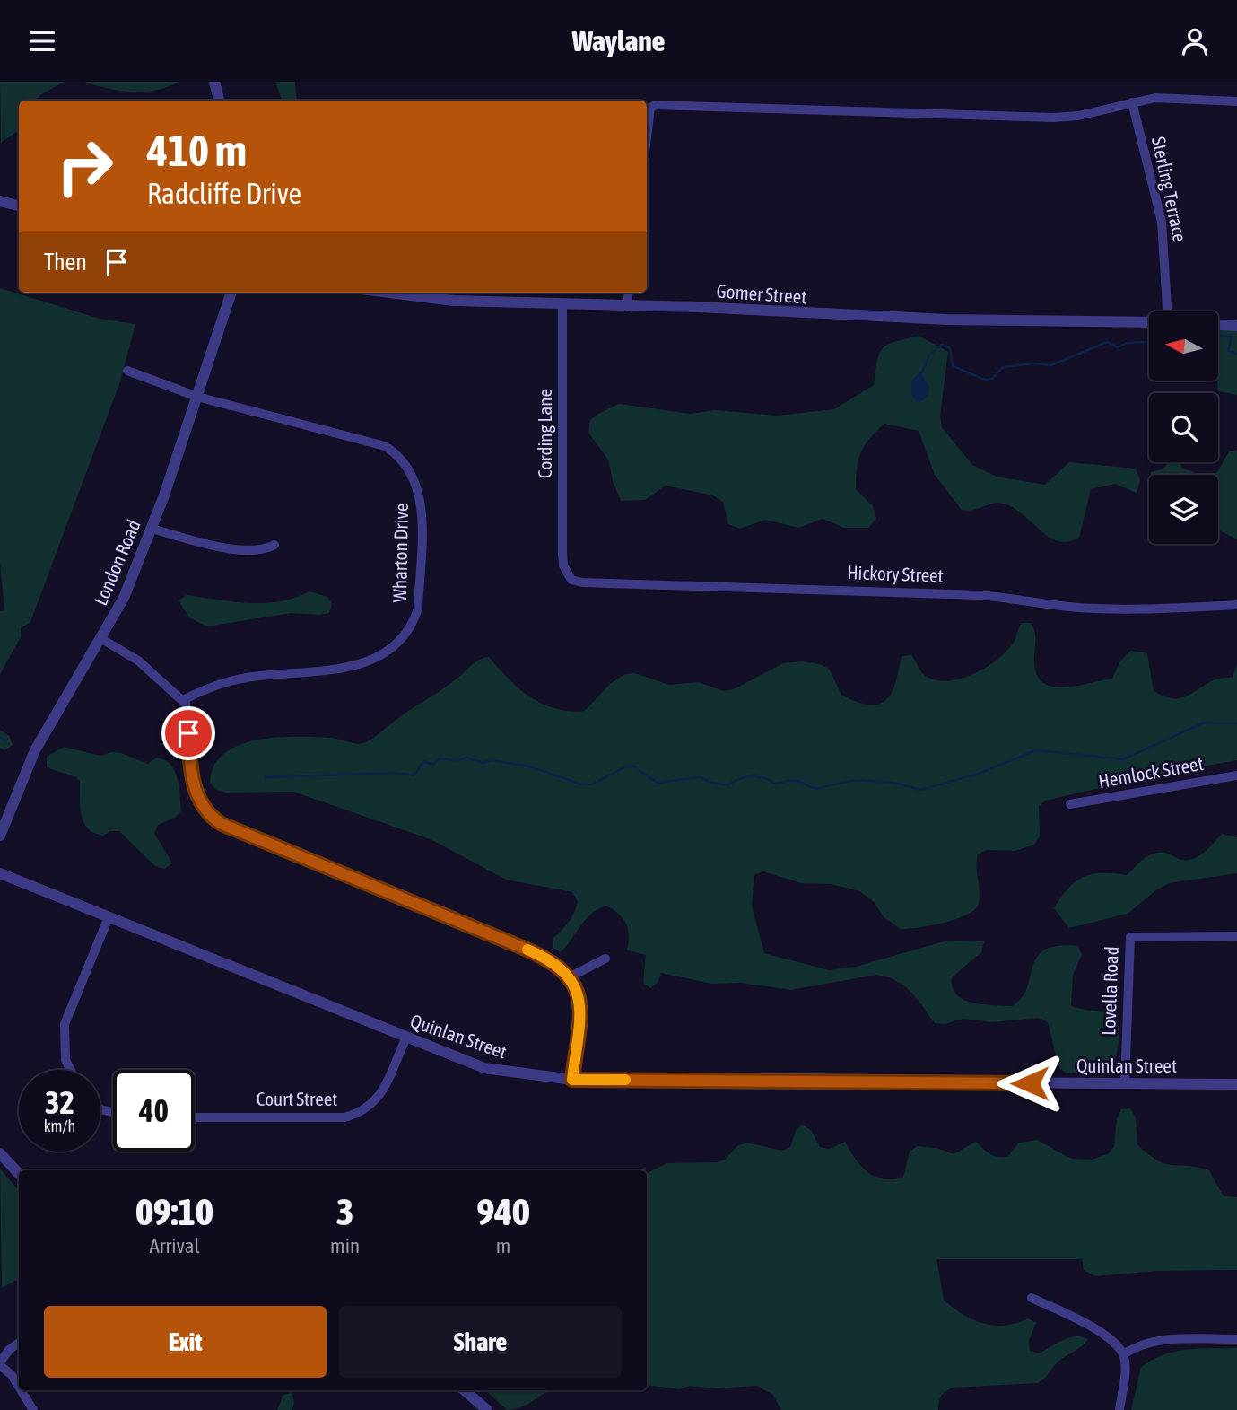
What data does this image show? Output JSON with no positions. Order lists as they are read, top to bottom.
{
  "streets": {
    "street": [
      "Sterling Terrace",
      "Gomer Street",
      "Cording Lane",
      "Wharton Drive",
      "London Road",
      "Hickory Street",
      "Hemlock Street",
      "Lovella Road",
      "Quinlan Street",
      "Court Street"
    ]
  },
  "crossings": [
    ["Gomer Street", "Cording Lane"],
    ["Cording Lane", "Hickory Street"],
    ["Wharton Drive", "London Road"],
    ["Lovella Road", "Quinlan Street"],
    ["Quinlan Street", "Court Street"]
  ],
  "north": "left",
  "page": {
    "header": "Waylane",
    "turn": ["410 m", "Radcliffe Drive"],
    "then": "Then",
    "speed": "32 km/h",
    "limit": "40",
    "eta": [
      "09:10",
      "Arrival",
      "3",
      "min",
      "940",
      "m"
    ],
    "buttons": ["Exit", "Share"]
  }
}
